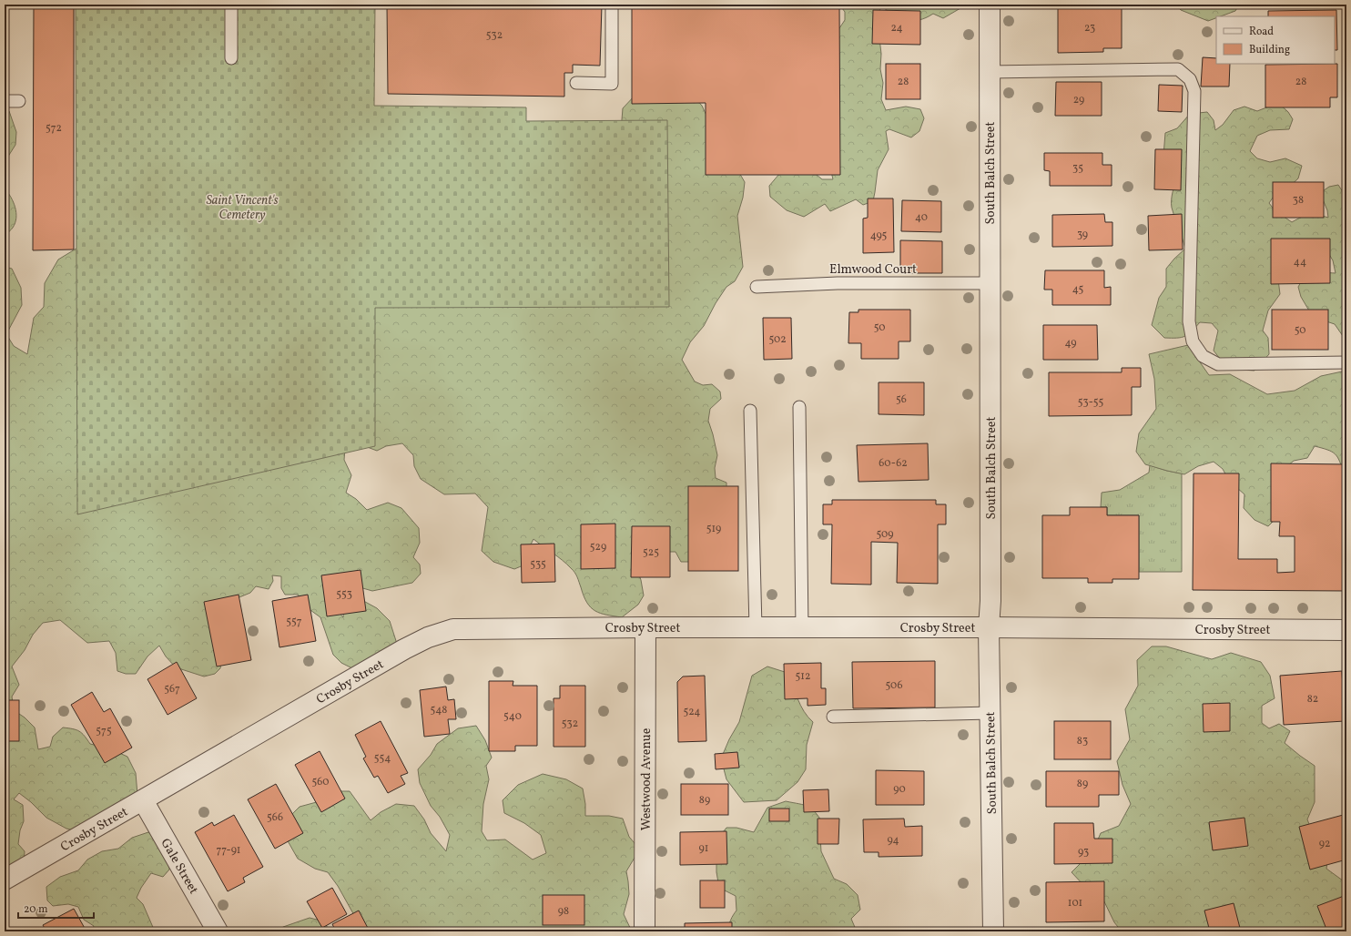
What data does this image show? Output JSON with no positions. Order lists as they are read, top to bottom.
{
  "streets": {
    "street": [
      "South Balch Street",
      "Crosby Street",
      "Westwood Avenue",
      "Gale Street"
    ],
    "lane": ["Elmwood Court"]
  },
  "crossings": [
    ["South Balch Street", "Elmwood Court"],
    ["South Balch Street", "Crosby Street"],
    ["Crosby Street", "Westwood Avenue"],
    ["Crosby Street", "Gale Street"]
  ],
  "parks": ["Saint Vincent's Cemetery"],
  "house_numbers": [
    "24",
    "23",
    "532",
    "28",
    "28",
    "29",
    "572",
    "35",
    "38",
    "40",
    "39",
    "495",
    "44",
    "45",
    "50",
    "50",
    "502",
    "49",
    "56",
    "53-55",
    "60-62",
    "519",
    "509",
    "529",
    "525",
    "535",
    "553",
    "557",
    "512",
    "506",
    "567",
    "82",
    "548",
    "524",
    "540",
    "532",
    "575",
    "83",
    "554",
    "560",
    "89",
    "90",
    "89",
    "566",
    "94",
    "92",
    "91",
    "77-91",
    "93",
    "101",
    "98"
  ],
  "legend": ["Road", "Building"],
  "scale_bar": "20 m"
}
